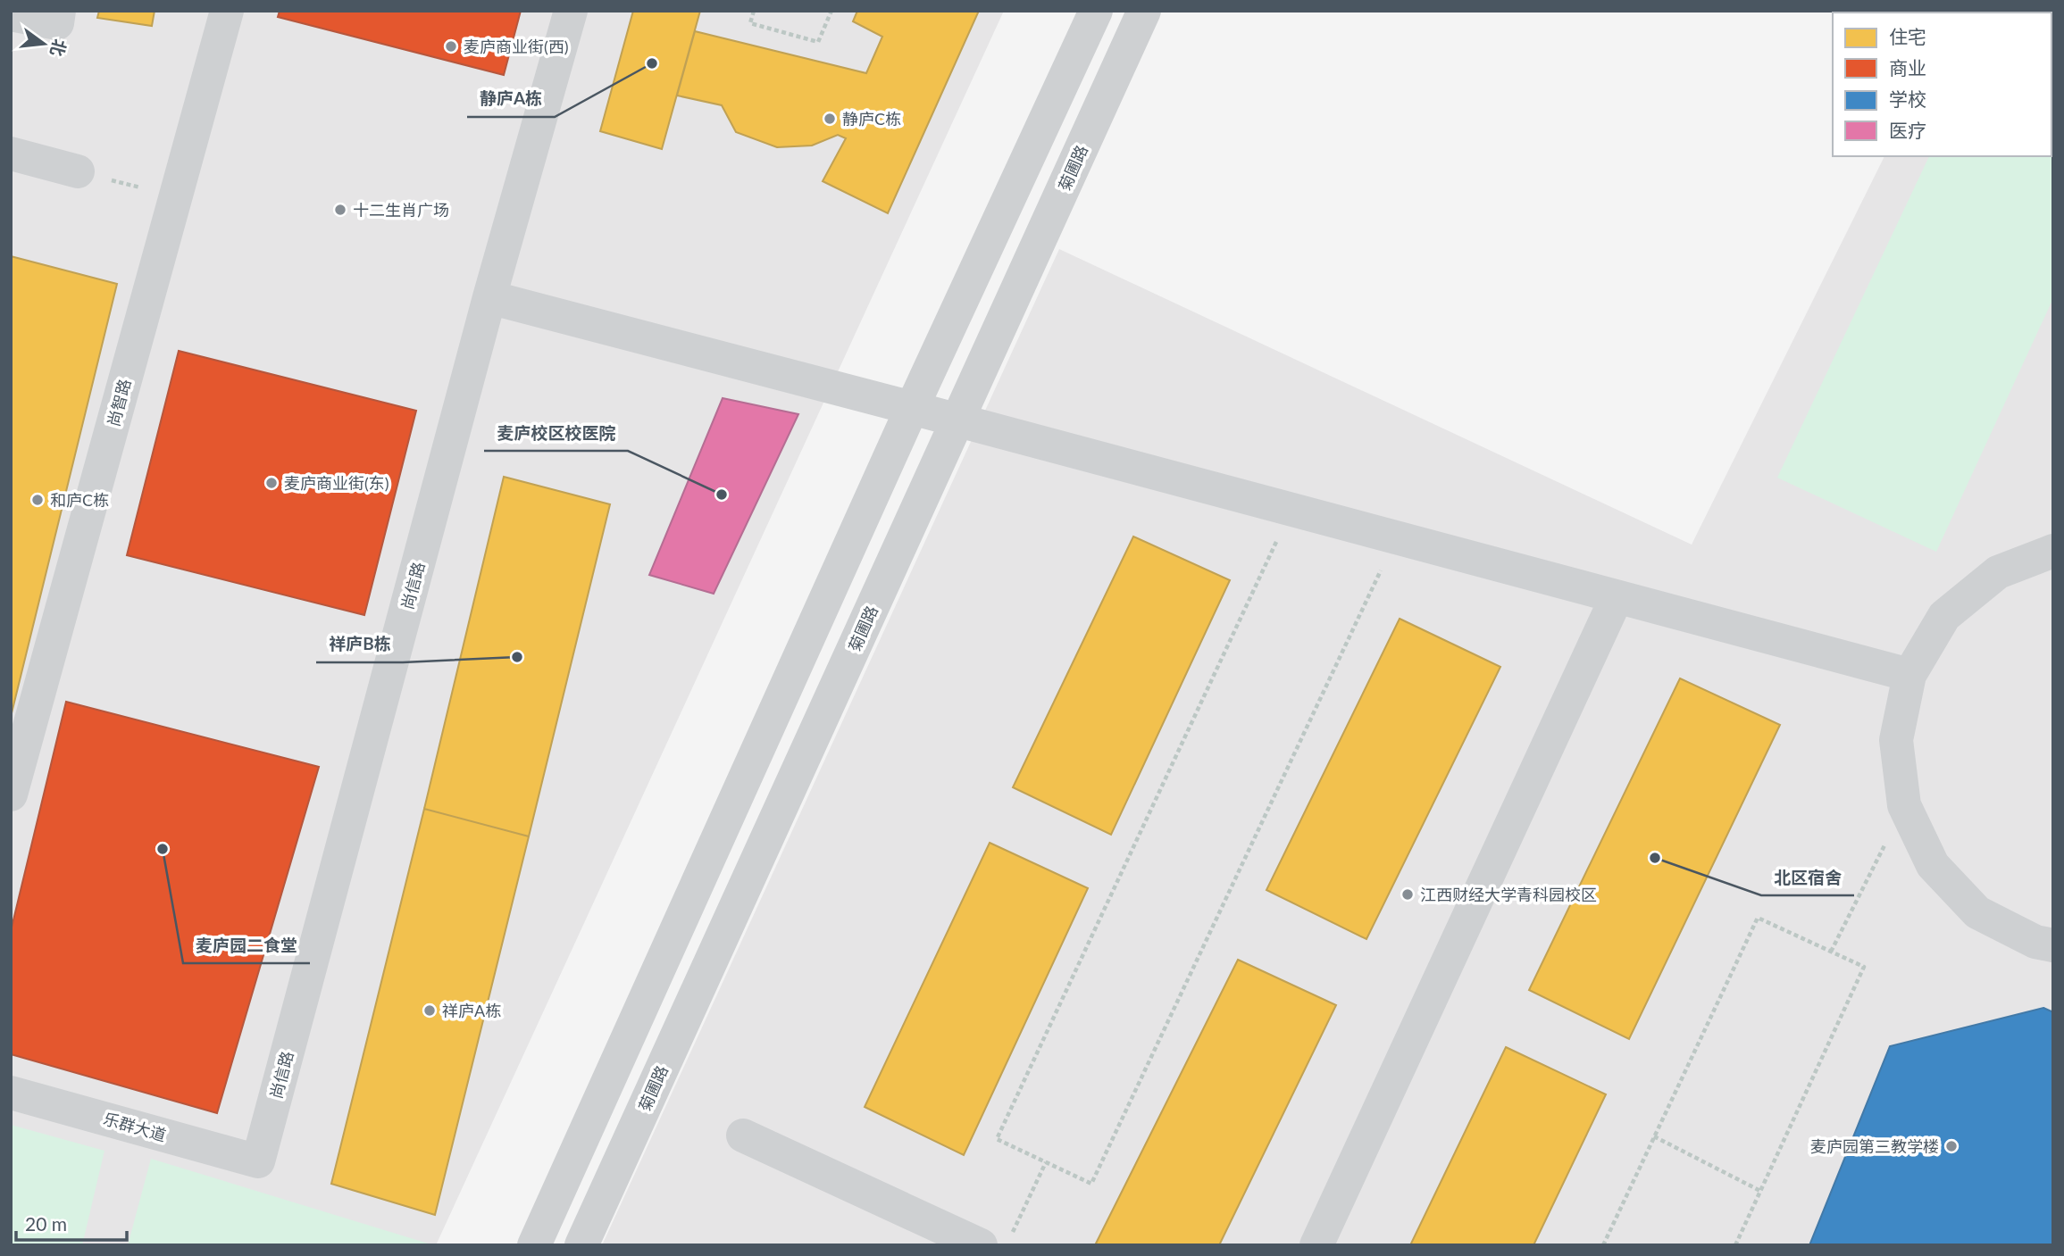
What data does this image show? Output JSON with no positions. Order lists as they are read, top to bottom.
{
  "streets": {
    "street": [
      "菊圃路",
      "尚智路",
      "尚信路",
      "乐群大道"
    ]
  },
  "crossings": [
    ["尚信路", "乐群大道"]
  ],
  "places": [
    "麦庐商业街(西)",
    "静庐A栋",
    "静庐C栋",
    "十二生肖广场",
    "麦庐商业街(东)",
    "麦庐校区校医院",
    "和庐C栋",
    "祥庐B栋",
    "麦庐园二食堂",
    "北区宿舍",
    "江西财经大学青科园校区",
    "祥庐A栋",
    "麦庐园第三教学楼"
  ],
  "legend": [
    "住宅",
    "商业",
    "学校",
    "医疗"
  ],
  "scale_bar": "20 m",
  "north": "right"
}
